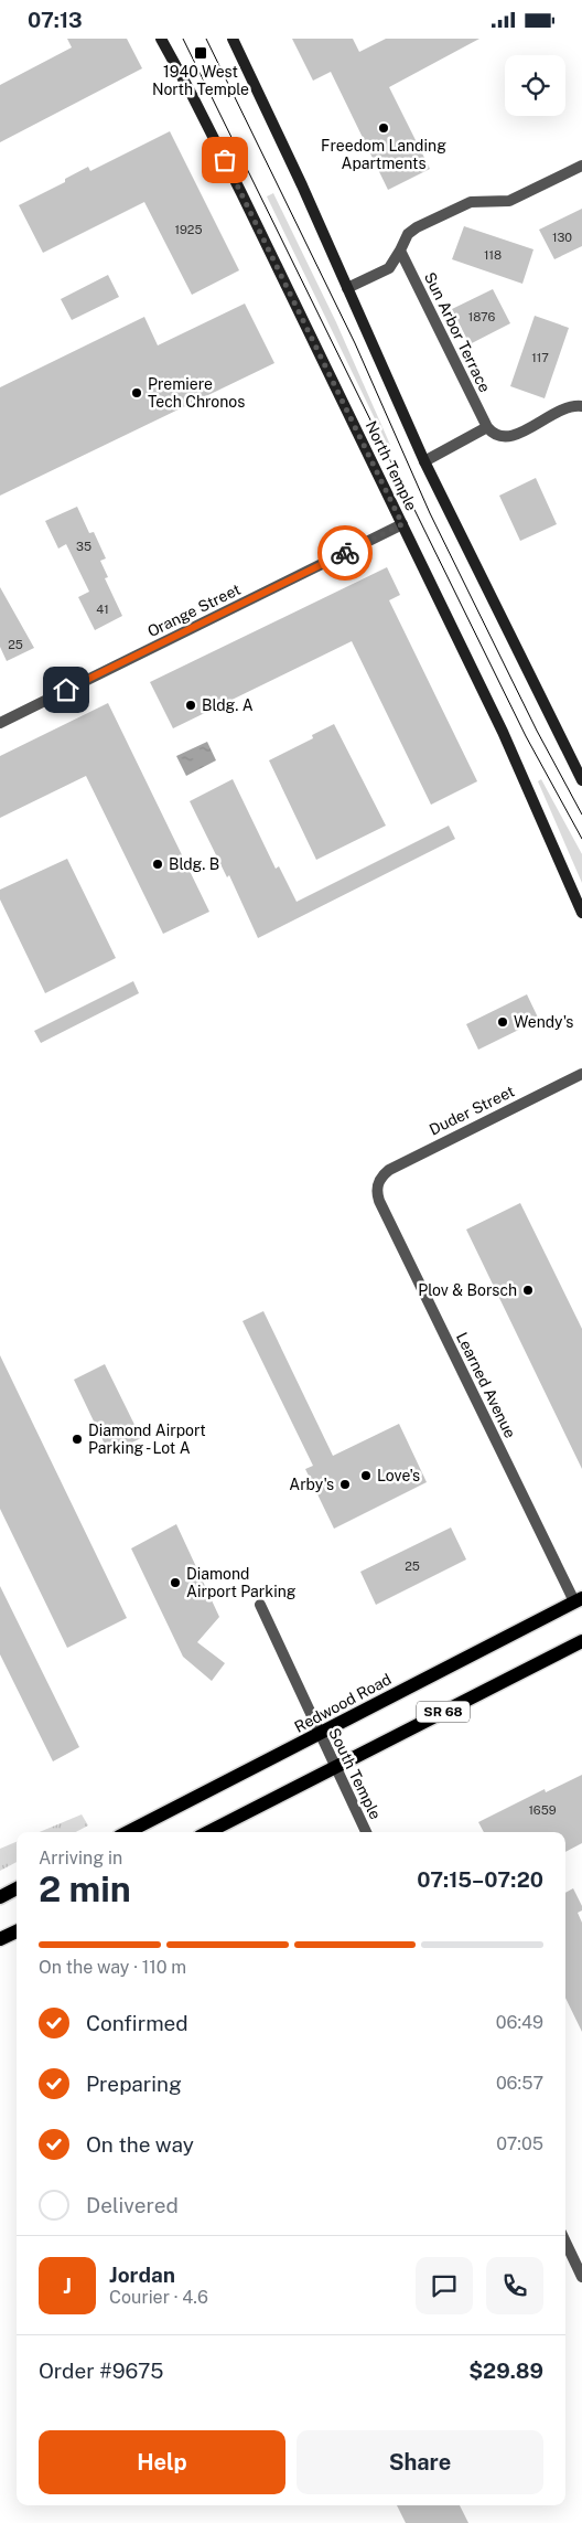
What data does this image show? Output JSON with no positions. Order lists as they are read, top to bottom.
{
  "streets": {
    "main road": ["North Temple", "Redwood Road", "SR 68"],
    "street": [
      "Sun Arbor Terrace",
      "Orange Street",
      "Duder Street",
      "Learned Avenue",
      "South Temple"
    ]
  },
  "crossings": [
    ["North Temple", "Orange Street"],
    ["Duder Street", "Learned Avenue"],
    ["Learned Avenue", "Redwood Road"],
    ["Redwood Road", "South Temple"],
    ["SR 68", "South Temple"]
  ],
  "places": {
    "transit": ["1940 West North Temple"],
    "other": [
      "Freedom Landing Apartments",
      "Premiere Tech Chronos",
      "Bldg. A",
      "Bldg. B",
      "Wendy's",
      "Plov & Borsch",
      "Diamond Airport Parking - Lot A",
      "Love's",
      "Arby's",
      "Diamond Airport Parking"
    ]
  },
  "house_numbers": [
    "1925",
    "130",
    "118",
    "1876",
    "117",
    "35",
    "41",
    "25",
    "25",
    "1659"
  ],
  "page": {
    "status": "07:13",
    "heading": ["2 min", "Arriving in", "07:15–07:20"],
    "panel": [
      "Jordan",
      "Courier · 4.6",
      "Order #9675",
      "$29.89"
    ],
    "bar": "On the way · 110 m",
    "list": [
      ["Confirmed", "06:49"],
      ["Preparing", "06:57"],
      ["On the way", "07:05"],
      "Delivered"
    ],
    "round": "J",
    "buttons": ["Help", "Share"]
  }
}
